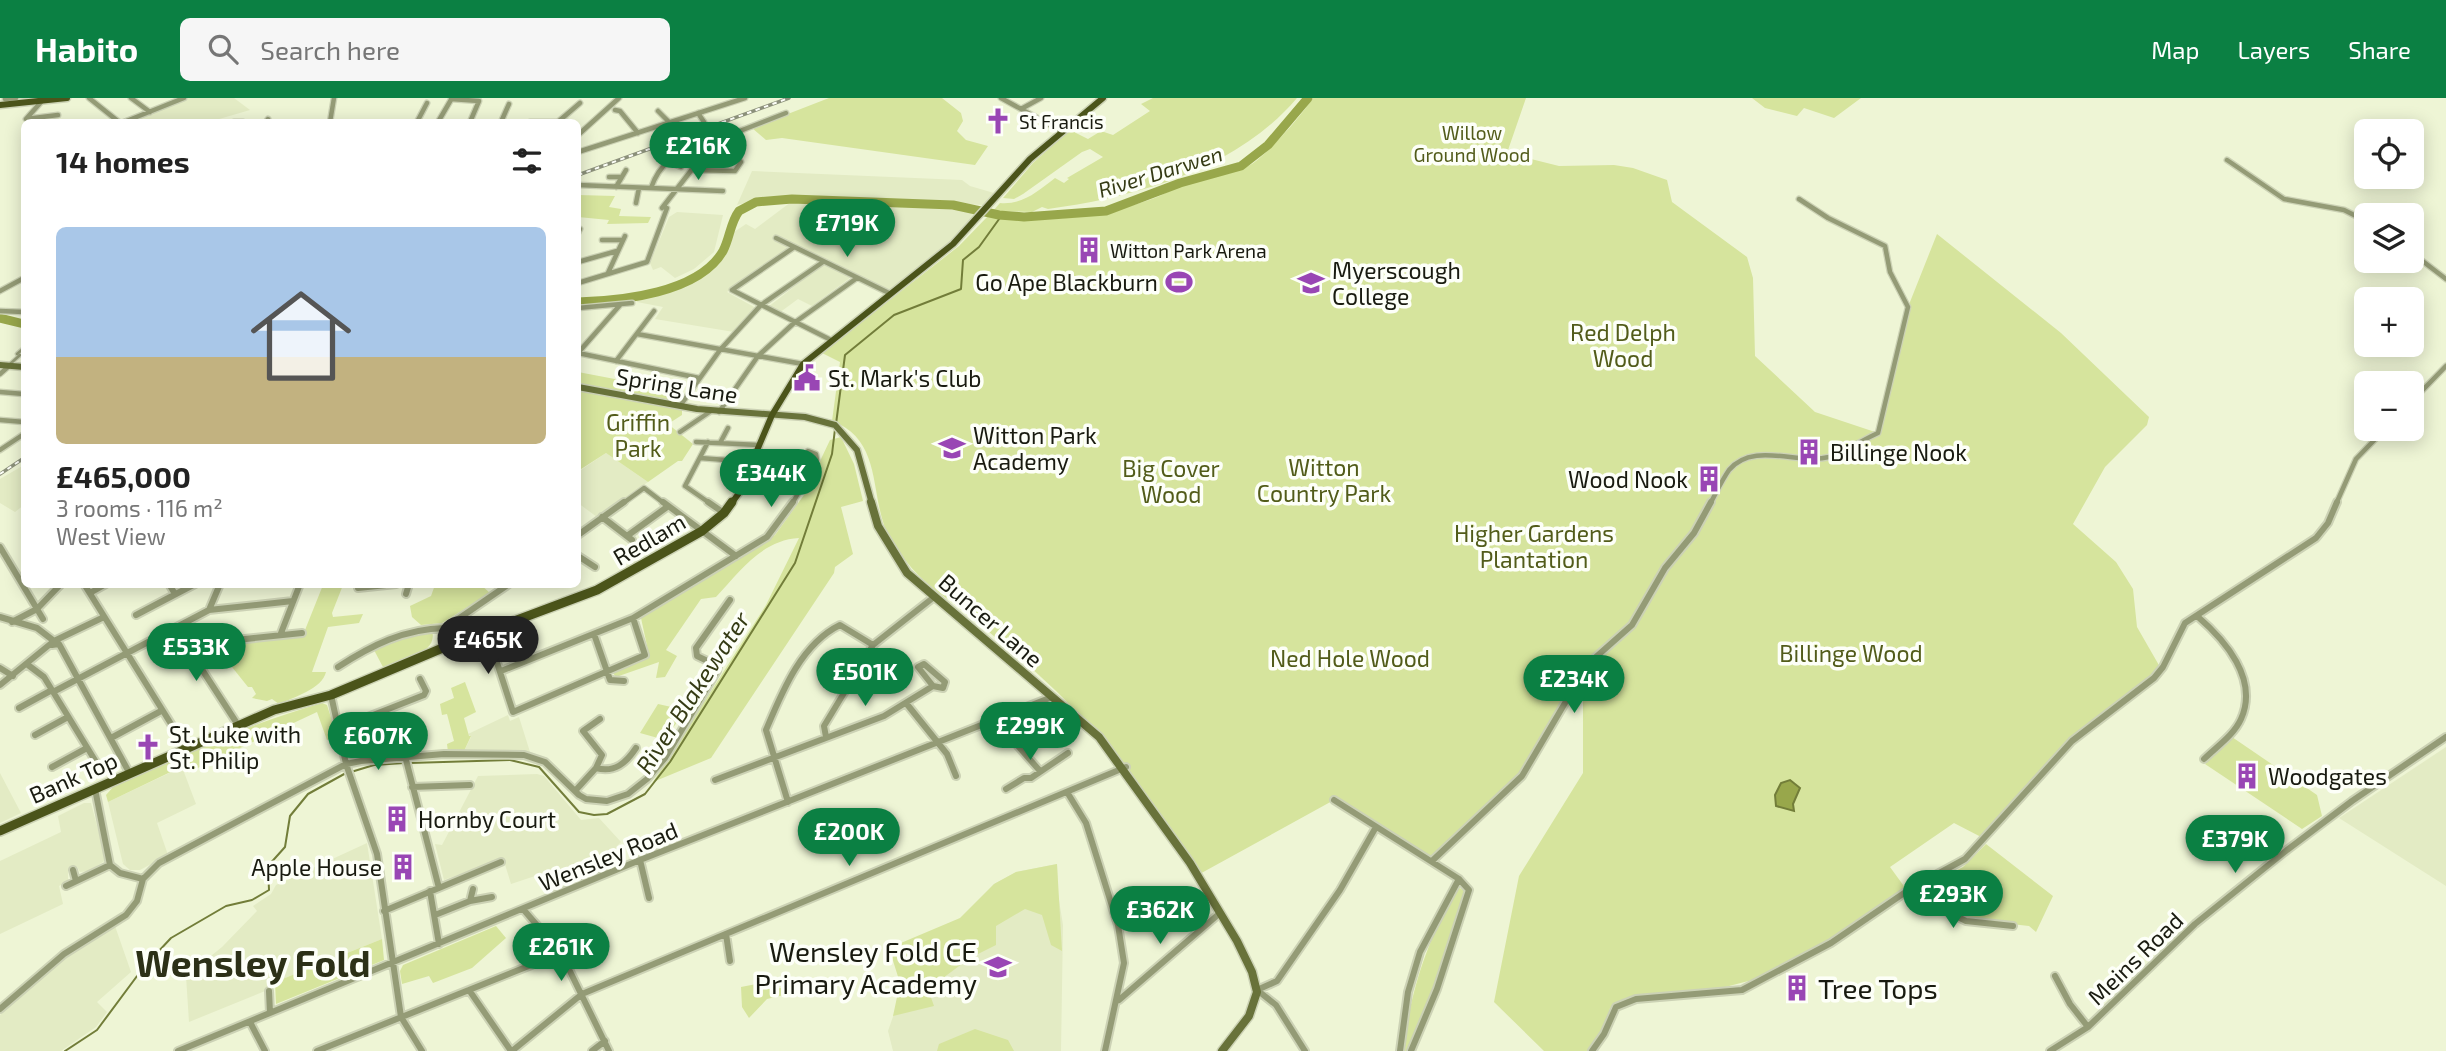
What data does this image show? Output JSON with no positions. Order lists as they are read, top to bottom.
{
  "streets": {
    "main road": [
      "Spring Lane",
      "Redlam",
      "Buncer Lane",
      "Bank Top"
    ],
    "street": ["Wensley Road", "Meins Road"]
  },
  "crossings": [
    ["Spring Lane", "Redlam"],
    ["Spring Lane", "Buncer Lane"],
    ["Redlam", "Buncer Lane"],
    ["Redlam", "Bank Top"],
    ["Buncer Lane", "Wensley Road"]
  ],
  "districts": ["Wensley Fold"],
  "water": ["River Darwen", "River Blakewater"],
  "parks": [
    "Willow Ground Wood",
    "Red Delph Wood",
    "Griffin Park",
    "Witton Country Park",
    "Big Cover Wood",
    "Higher Gardens Plantation",
    "Billinge Wood",
    "Ned Hole Wood"
  ],
  "places": {
    "church": ["St Francis", "St. Luke with St. Philip"],
    "building": [
      "Witton Park Arena",
      "Billinge Nook",
      "Wood Nook",
      "Woodgates",
      "Hornby Court",
      "Apple House",
      "Tree Tops"
    ],
    "sports": ["Go Ape Blackburn"],
    "school or university": ["Myerscough College", "Witton Park Academy", "Wensley Fold CE Primary Academy"],
    "public building": ["St. Mark's Club"]
  },
  "page": {
    "header": "Habito",
    "search": "Search here",
    "nav": ["Map", "Layers", "Share"],
    "map_buttons": ["+", "−"],
    "heading": "14 homes",
    "price": [
      "£216K",
      "£719K",
      "£344K",
      "£465K",
      "£533K",
      "£501K",
      "£234K",
      "£299K",
      "£607K",
      "£200K",
      "£379K",
      "£293K",
      "£362K",
      "£261K"
    ],
    "list": [
      {
        "name": "£465,000",
        "note": "3 rooms · 116 m² · West View"
      }
    ]
  }
}
